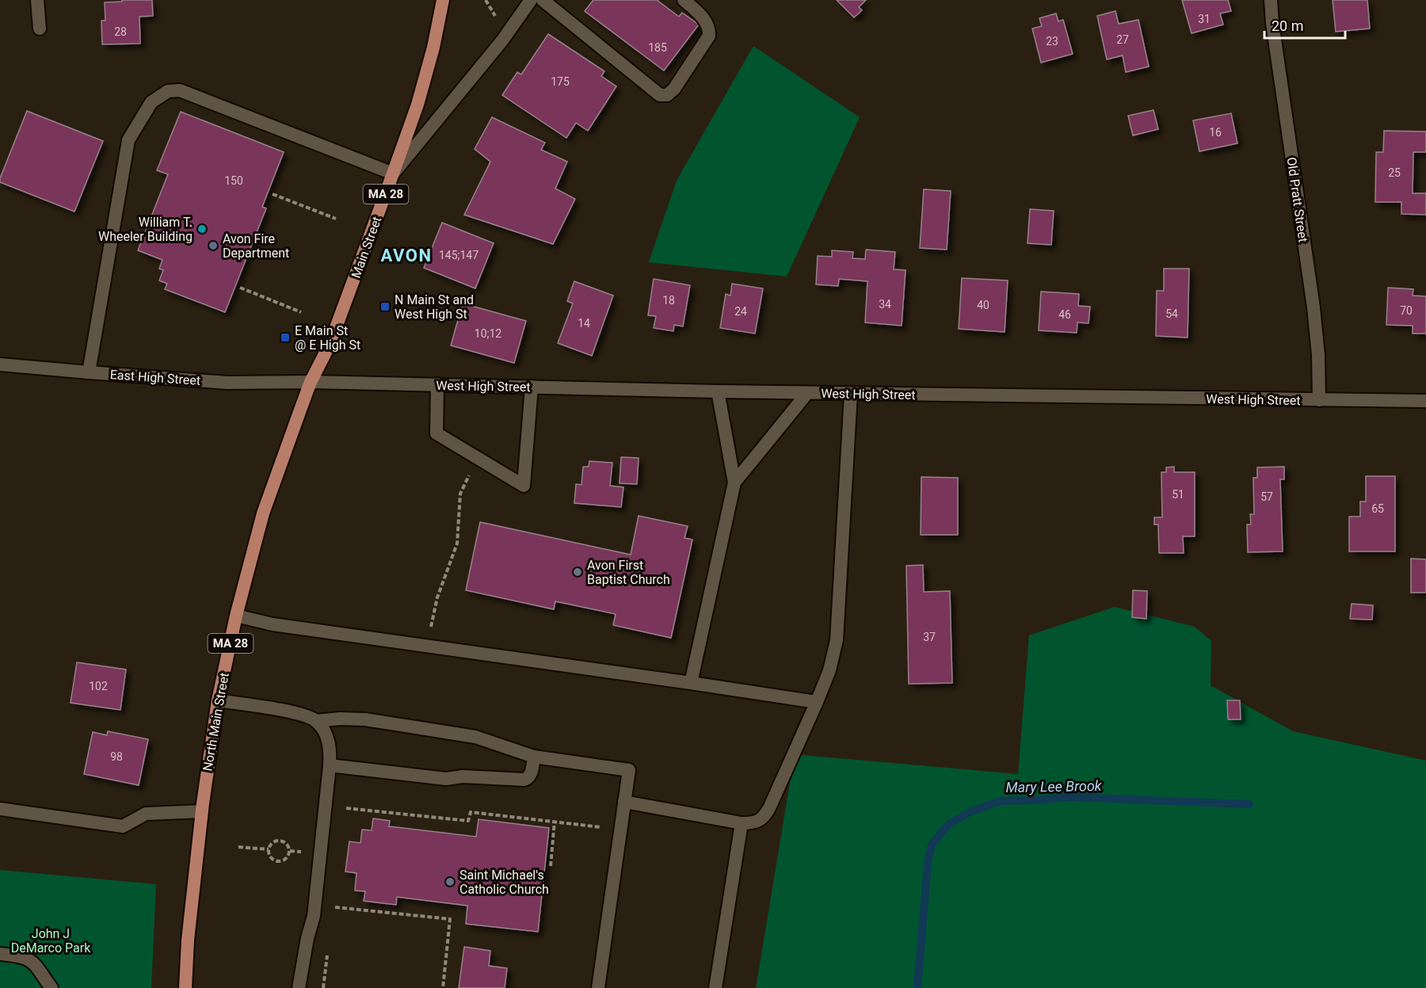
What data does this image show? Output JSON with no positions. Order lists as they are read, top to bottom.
{
  "streets": {
    "main road": [
      "MA 28",
      "Old Pratt Street",
      "Main Street",
      "East High Street",
      "West High Street",
      "North Main Street"
    ]
  },
  "crossings": [
    ["Old Pratt Street", "West High Street"],
    ["Main Street", "East High Street"],
    ["Main Street", "West High Street"],
    ["Main Street", "North Main Street"],
    ["East High Street", "West High Street"],
    ["East High Street", "North Main Street"],
    ["West High Street", "North Main Street"]
  ],
  "districts": ["AVON"],
  "water": ["Mary Lee Brook"],
  "parks": ["John J DeMarco Park"],
  "places": {
    "other": [
      "William T. Wheeler Building",
      "Avon Fire Department",
      "Avon First Baptist Church",
      "Saint Michael's Catholic Church"
    ],
    "transit": ["N Main St and West High St", "E Main St @ E High St"]
  },
  "house_numbers": [
    "31",
    "28",
    "27",
    "23",
    "185",
    "175",
    "16",
    "25",
    "150",
    "145;147",
    "18",
    "34",
    "40",
    "70",
    "24",
    "54",
    "46",
    "14",
    "10;12",
    "51",
    "57",
    "65",
    "37",
    "102",
    "98"
  ],
  "scale_bar": "20 m"
}
